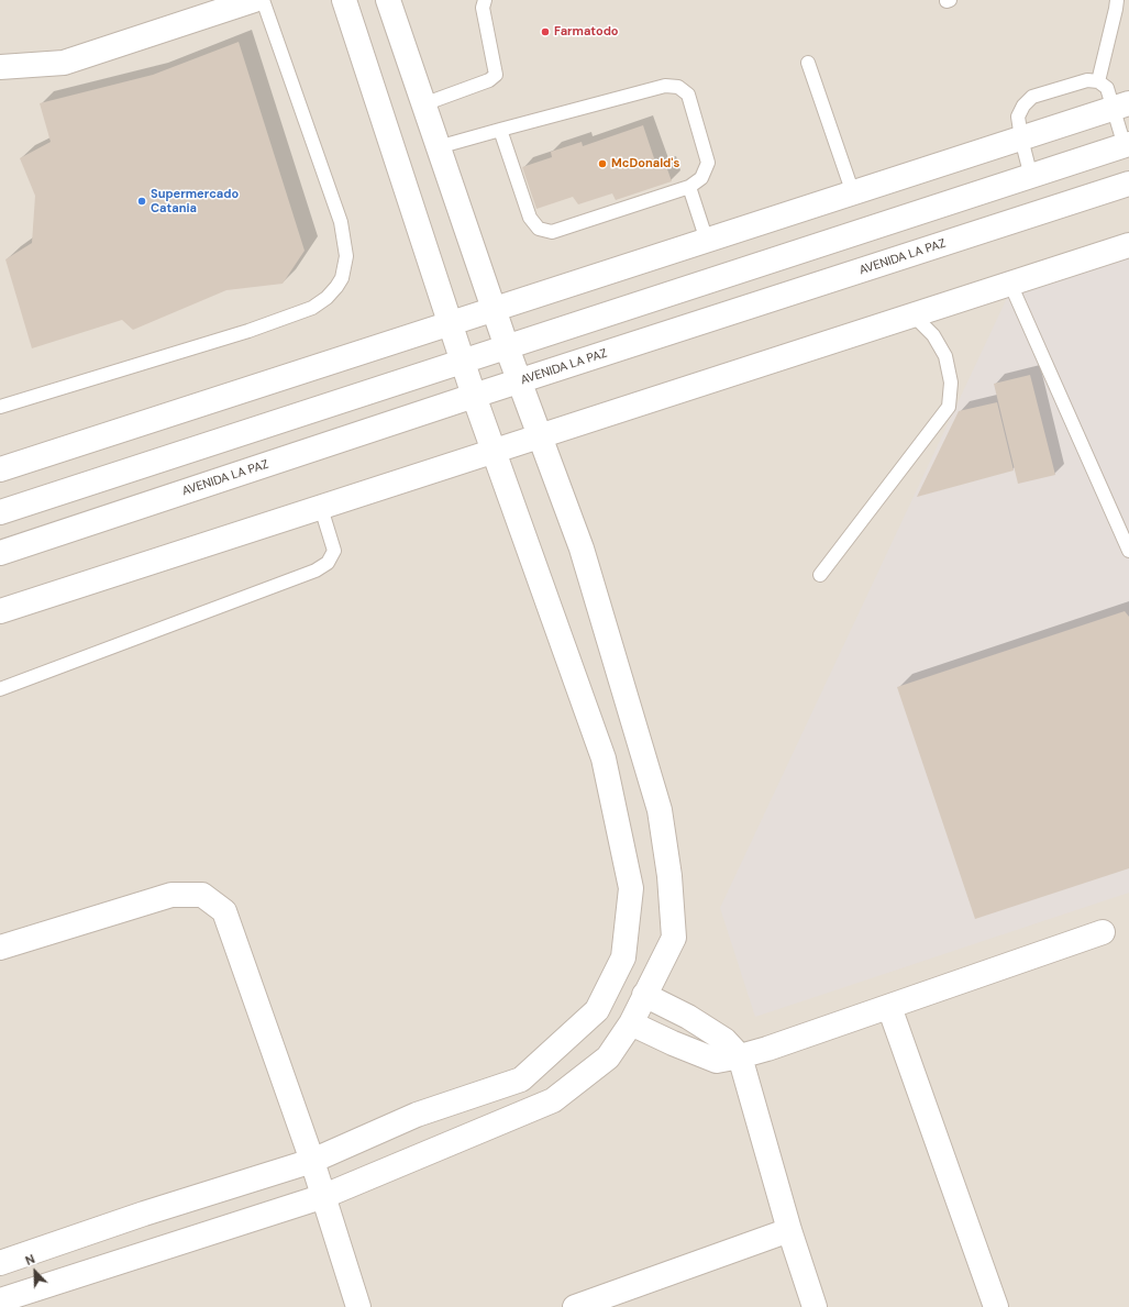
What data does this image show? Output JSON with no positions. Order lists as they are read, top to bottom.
{
  "streets": {
    "street": ["AVENIDA LA PAZ"]
  },
  "places": ["Farmatodo", "McDonald's", "Supermercado Catania"],
  "north": "top left"
}
